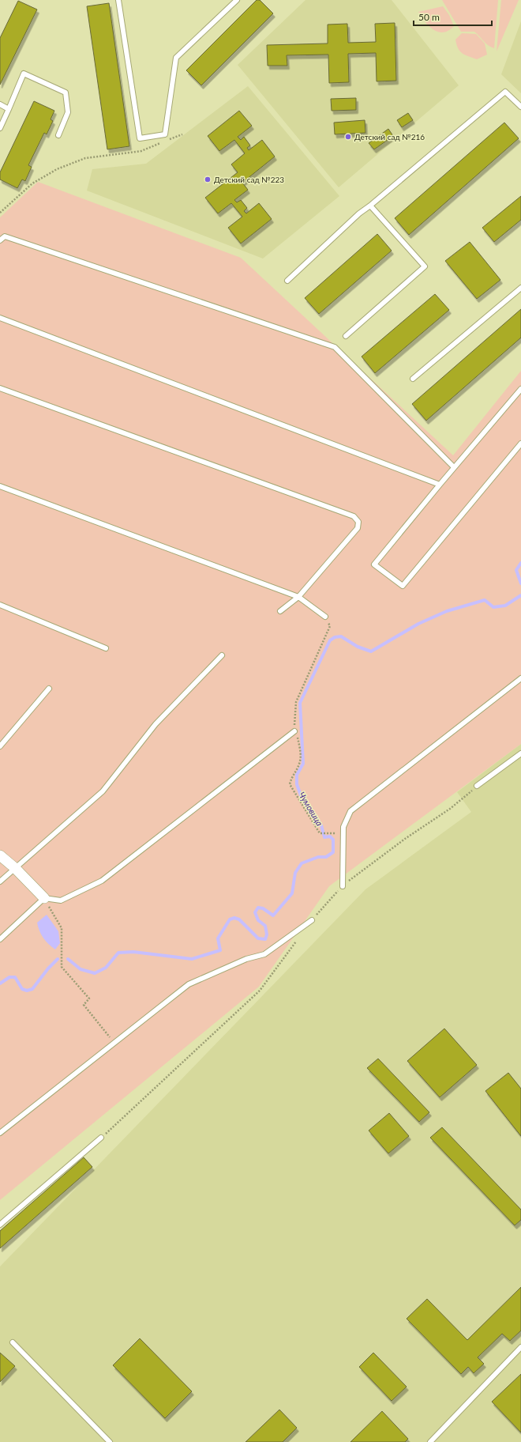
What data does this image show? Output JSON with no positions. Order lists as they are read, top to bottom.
{
  "water": ["Чумовица"],
  "places": ["Детский сад №216", "Детский сад №223"],
  "scale_bar": "50 m"
}
